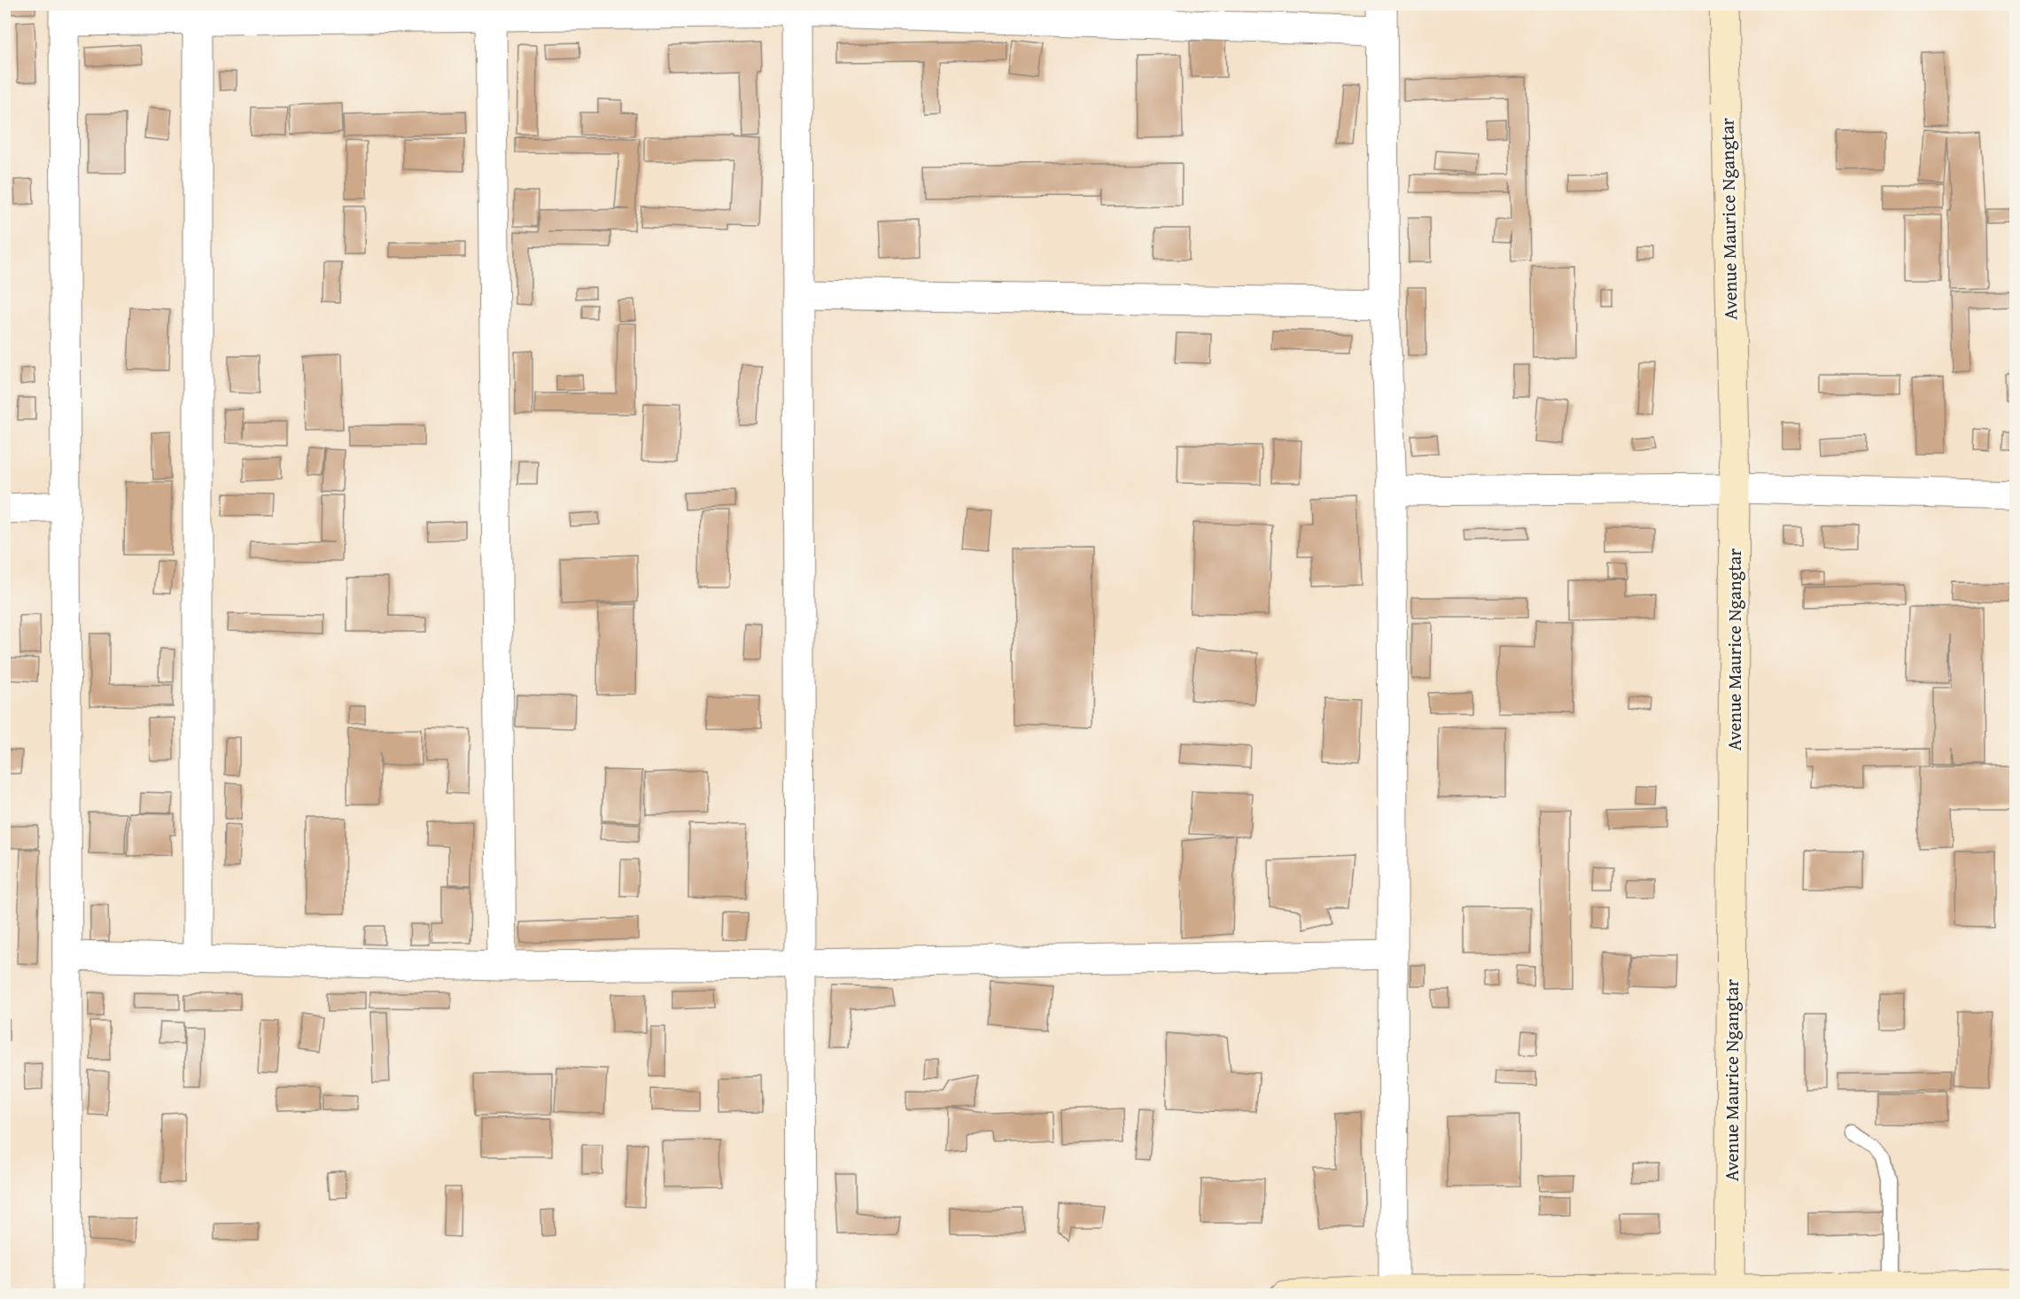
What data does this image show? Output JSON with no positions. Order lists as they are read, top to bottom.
{
  "streets": {
    "street": ["Avenue Maurice Ngangtar"]
  }
}
